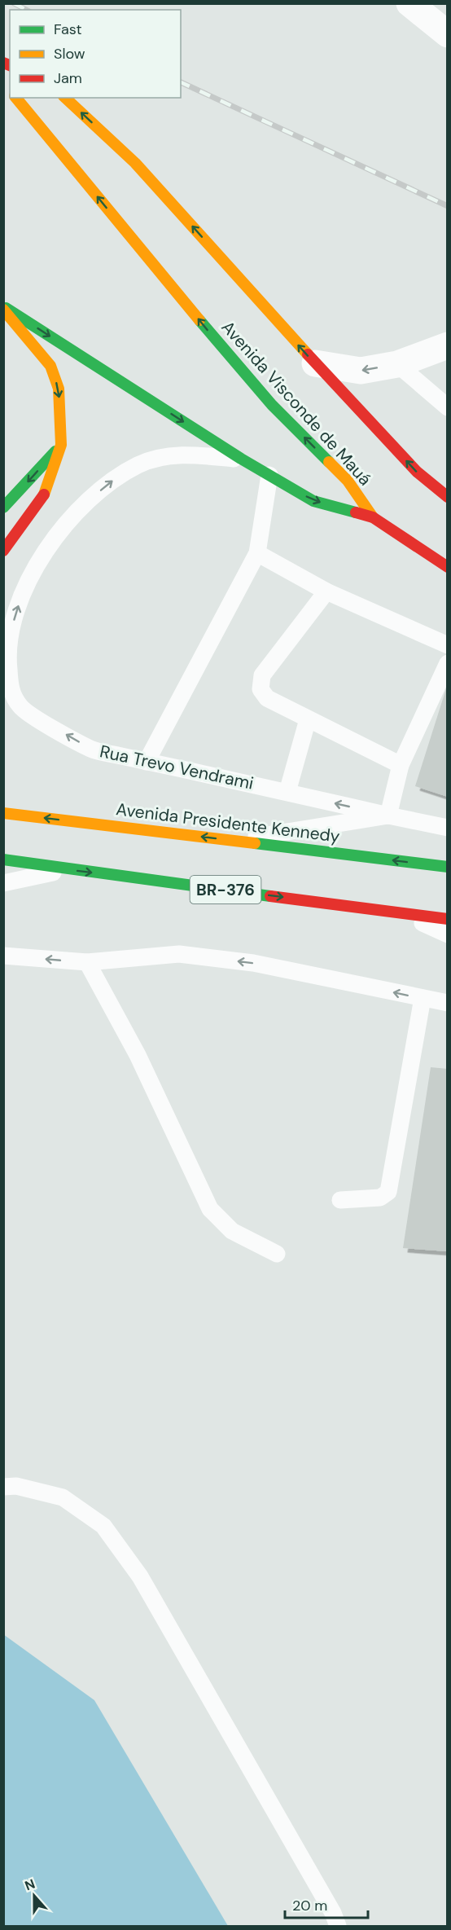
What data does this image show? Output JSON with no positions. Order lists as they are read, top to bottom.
{
  "streets": {
    "main road": ["Avenida Visconde de Mauá", "Avenida Presidente Kennedy", "BR-376"],
    "lane": ["Rua Trevo Vendrami"]
  },
  "crossings": [
    ["Avenida Visconde de Mauá", "Rua Trevo Vendrami"]
  ],
  "legend": ["Fast", "Slow", "Jam"],
  "scale_bar": "20 m",
  "north": "top"
}
